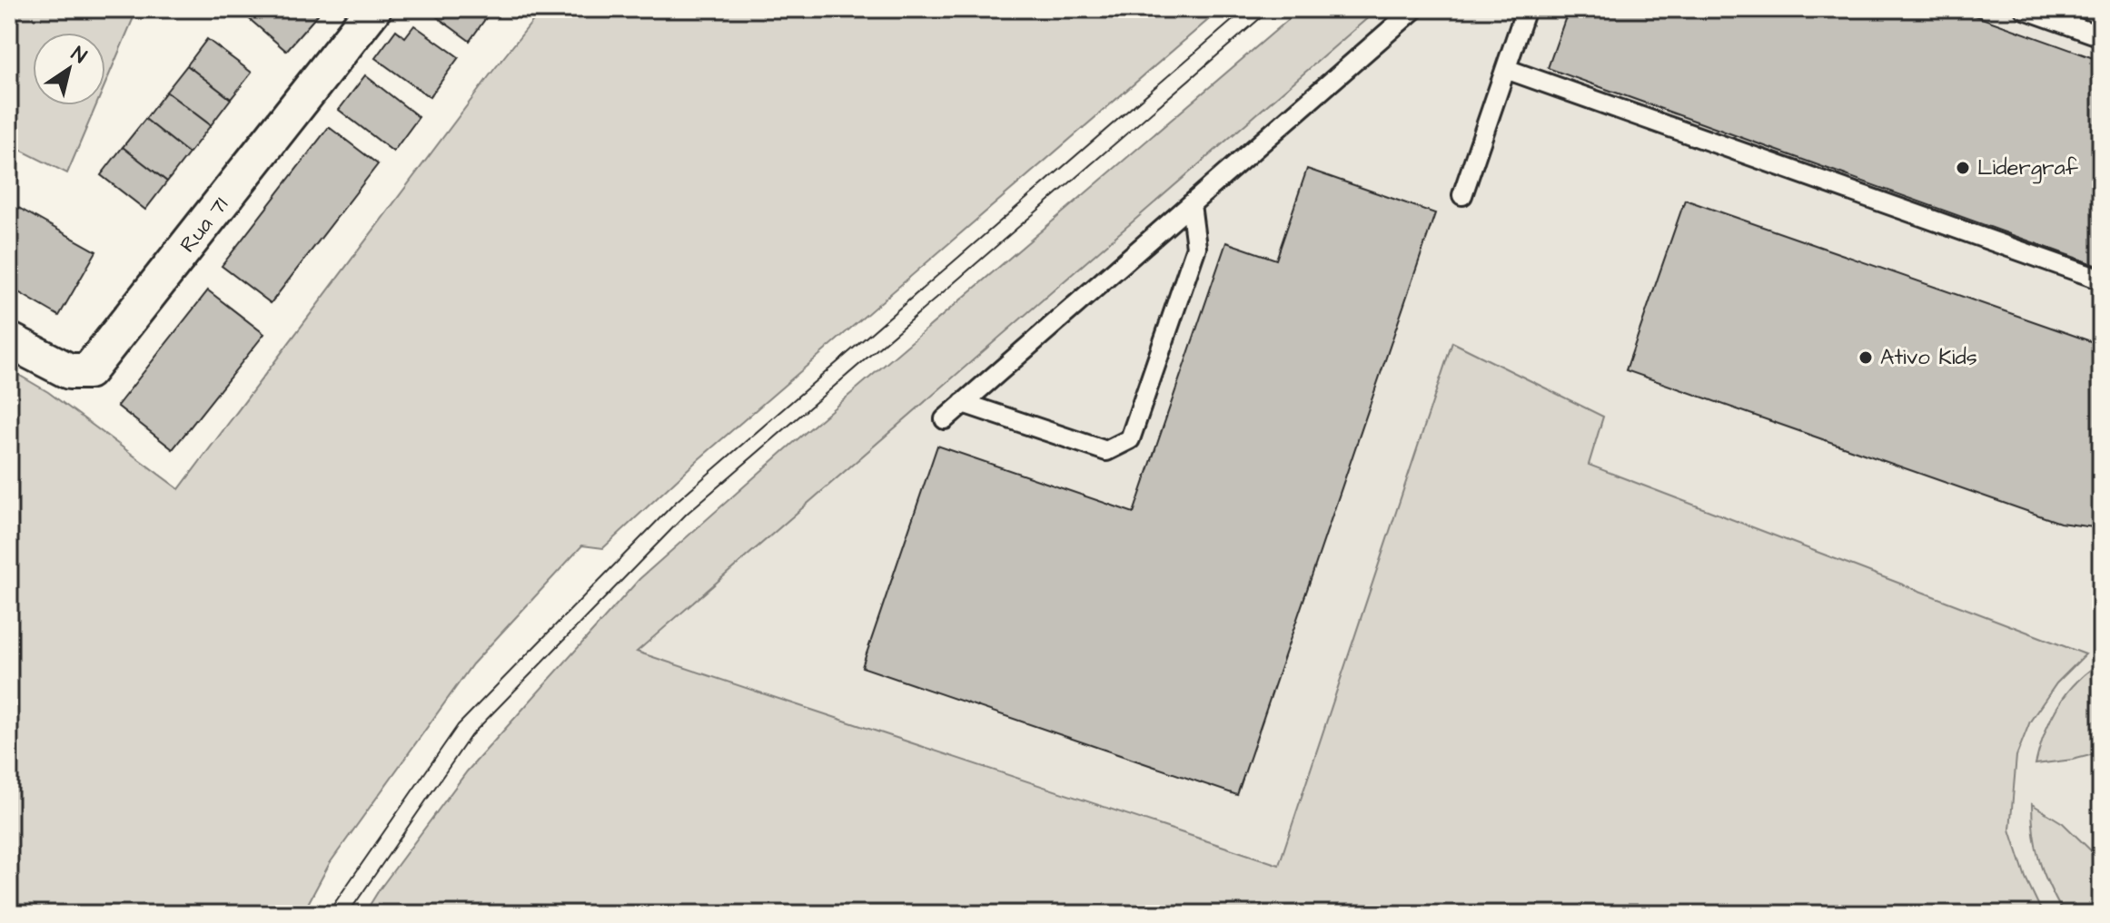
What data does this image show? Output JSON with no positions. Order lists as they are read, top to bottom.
{
  "streets": {
    "street": ["Rua 71"]
  },
  "places": ["Lidergraf", "Ativo Kids"],
  "north": "top right"
}
